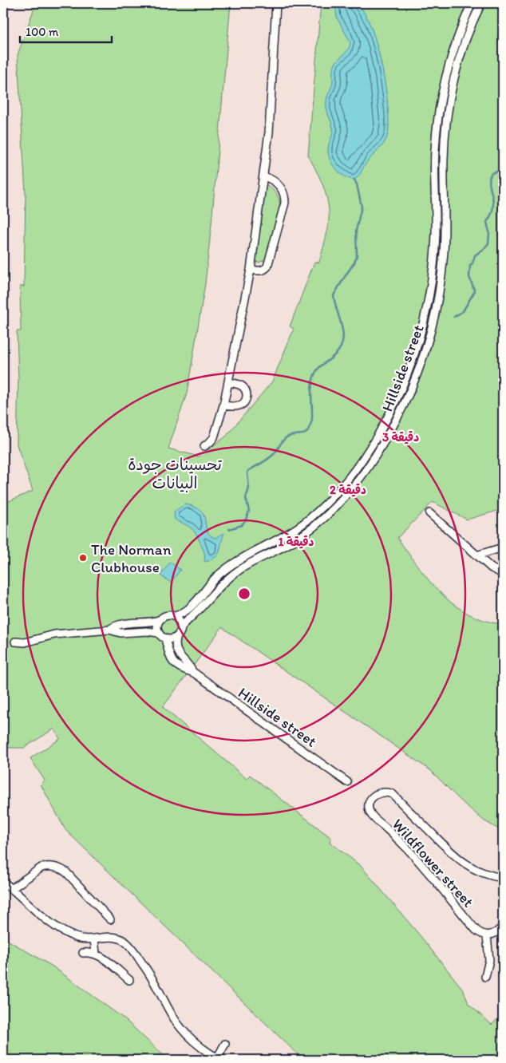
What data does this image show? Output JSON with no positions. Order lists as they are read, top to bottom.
{
  "streets": {
    "street": ["Hillside street", "Wildflower street"]
  },
  "districts": ["تحسينات جودة البيانات"],
  "places": ["The Norman Clubhouse"],
  "scale_bar": "100 m",
  "rings": ["3 دقيقة", "2 دقيقة", "1 دقيقة"]
}
